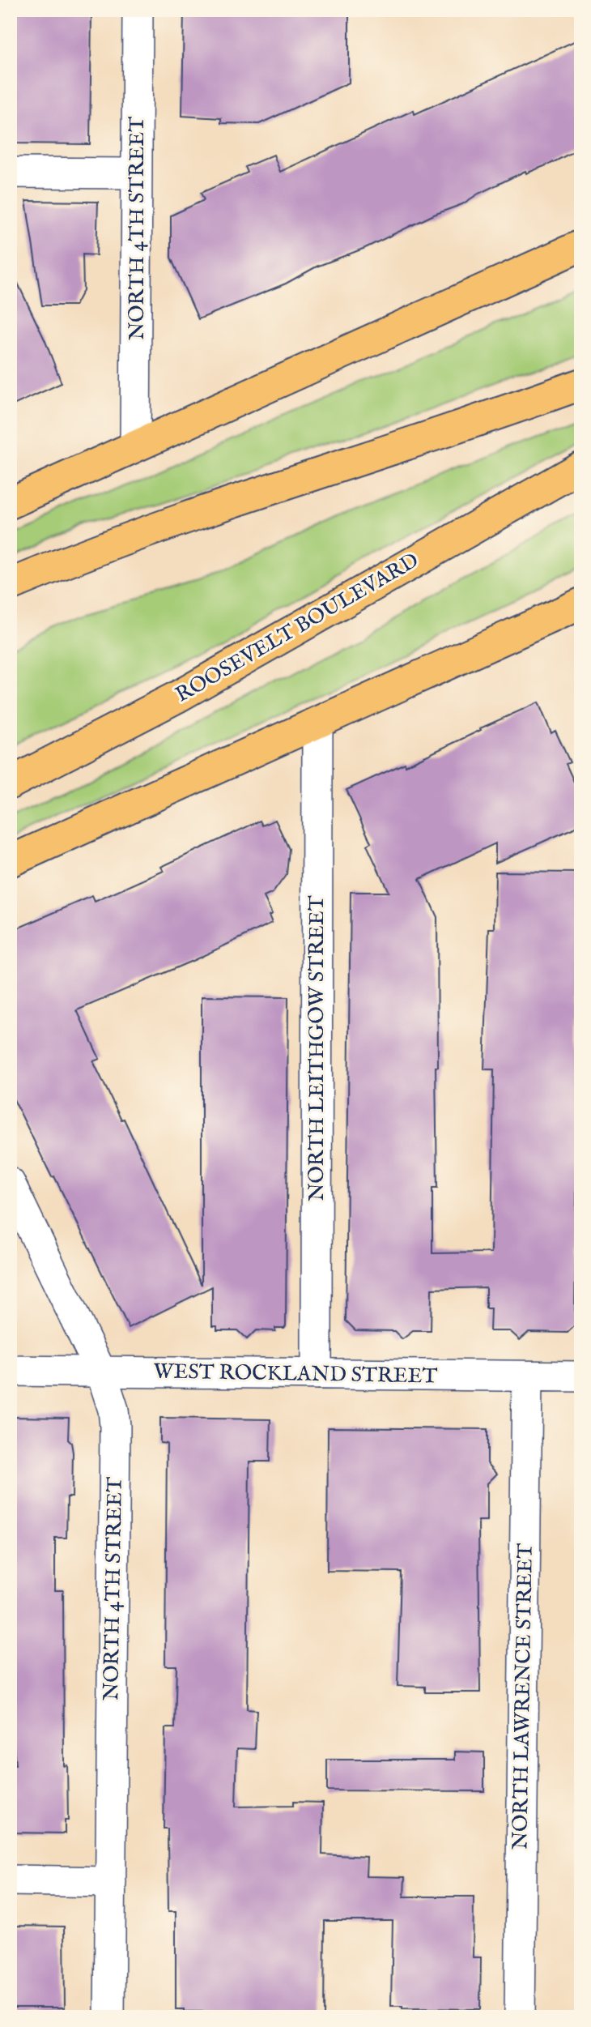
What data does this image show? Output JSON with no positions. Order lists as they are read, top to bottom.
{
  "streets": {
    "highway": ["ROOSEVELT BOULEVARD"],
    "street": [
      "NORTH 4TH STREET",
      "NORTH LEITHGOW STREET",
      "WEST ROCKLAND STREET",
      "NORTH LAWRENCE STREET"
    ]
  },
  "crossings": [
    ["NORTH 4TH STREET", "WEST ROCKLAND STREET"],
    ["NORTH LEITHGOW STREET", "WEST ROCKLAND STREET"],
    ["WEST ROCKLAND STREET", "NORTH LAWRENCE STREET"]
  ]
}
